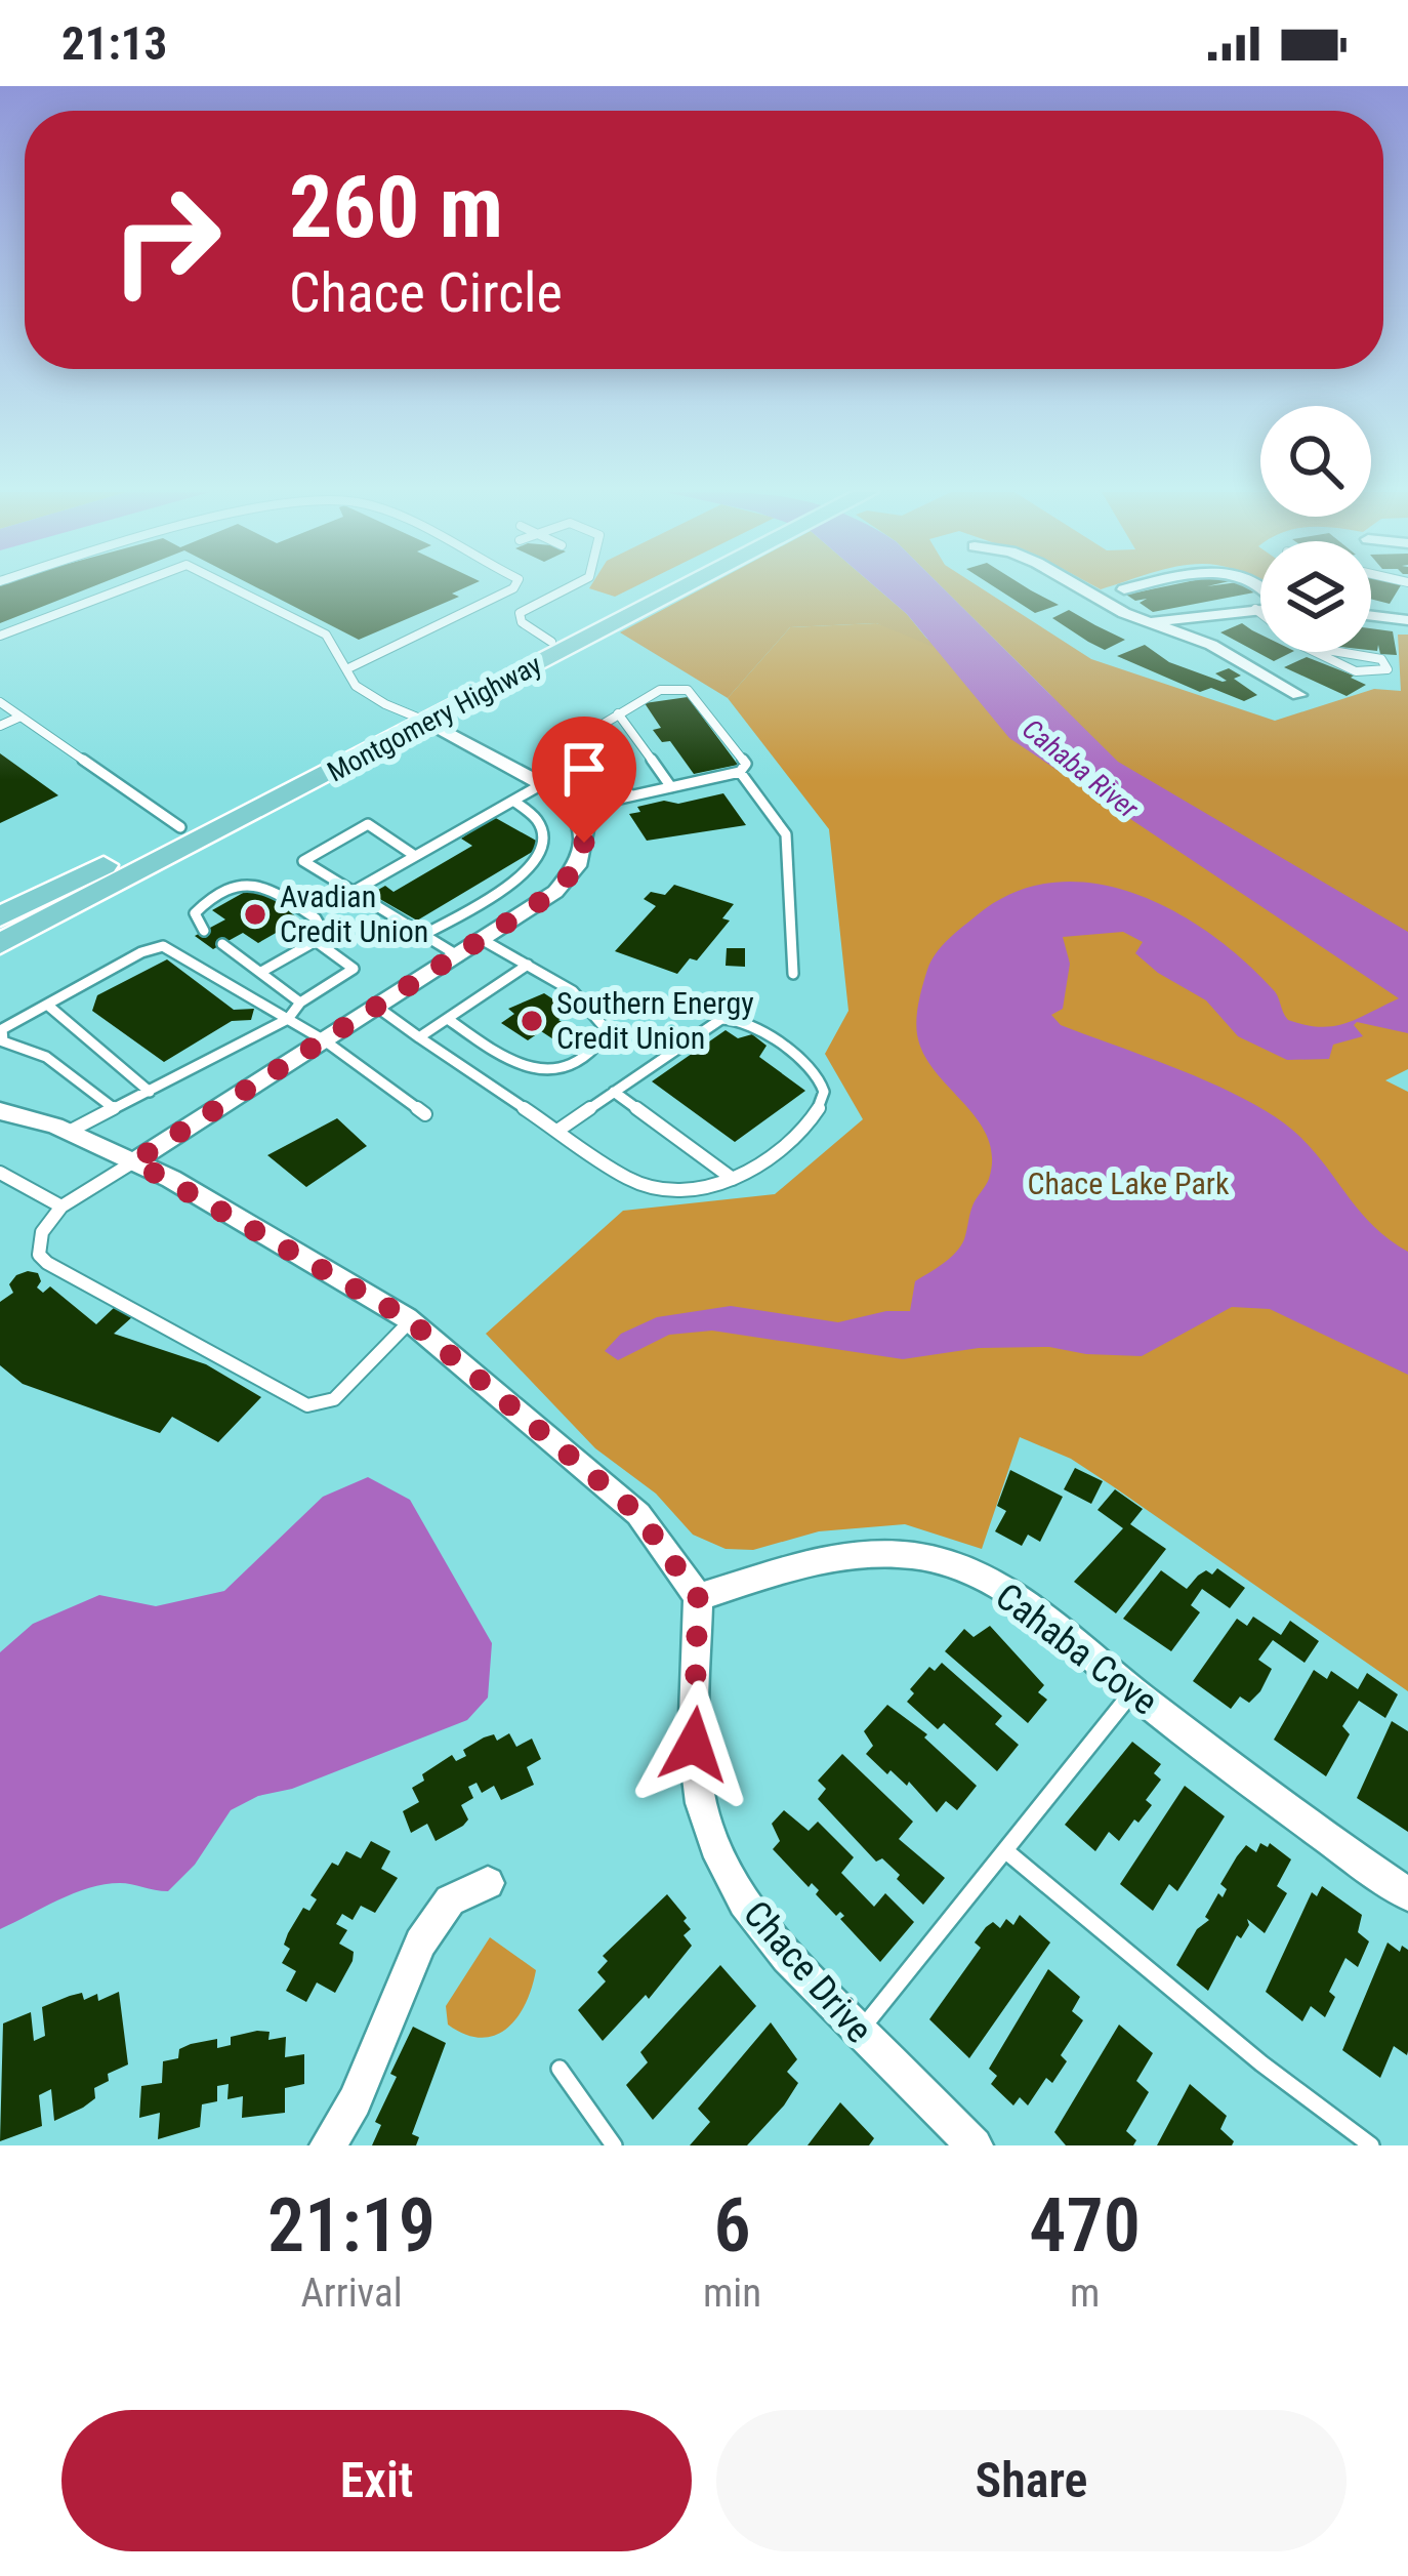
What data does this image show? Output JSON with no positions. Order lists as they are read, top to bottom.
{
  "streets": {
    "main road": ["Montgomery Highway"],
    "street": ["Cahaba Cove", "Chace Drive"]
  },
  "crossings": [
    ["Cahaba Cove", "Chace Drive"]
  ],
  "water": ["Cahaba River"],
  "parks": ["Chace Lake Park"],
  "places": ["Avadian Credit Union", "Southern Energy Credit Union"],
  "page": {
    "status": "21:13",
    "turn": ["260 m", "Chace Circle"],
    "eta": [
      "21:19",
      "Arrival",
      "6",
      "min",
      "470",
      "m"
    ],
    "buttons": ["Exit", "Share"]
  }
}
